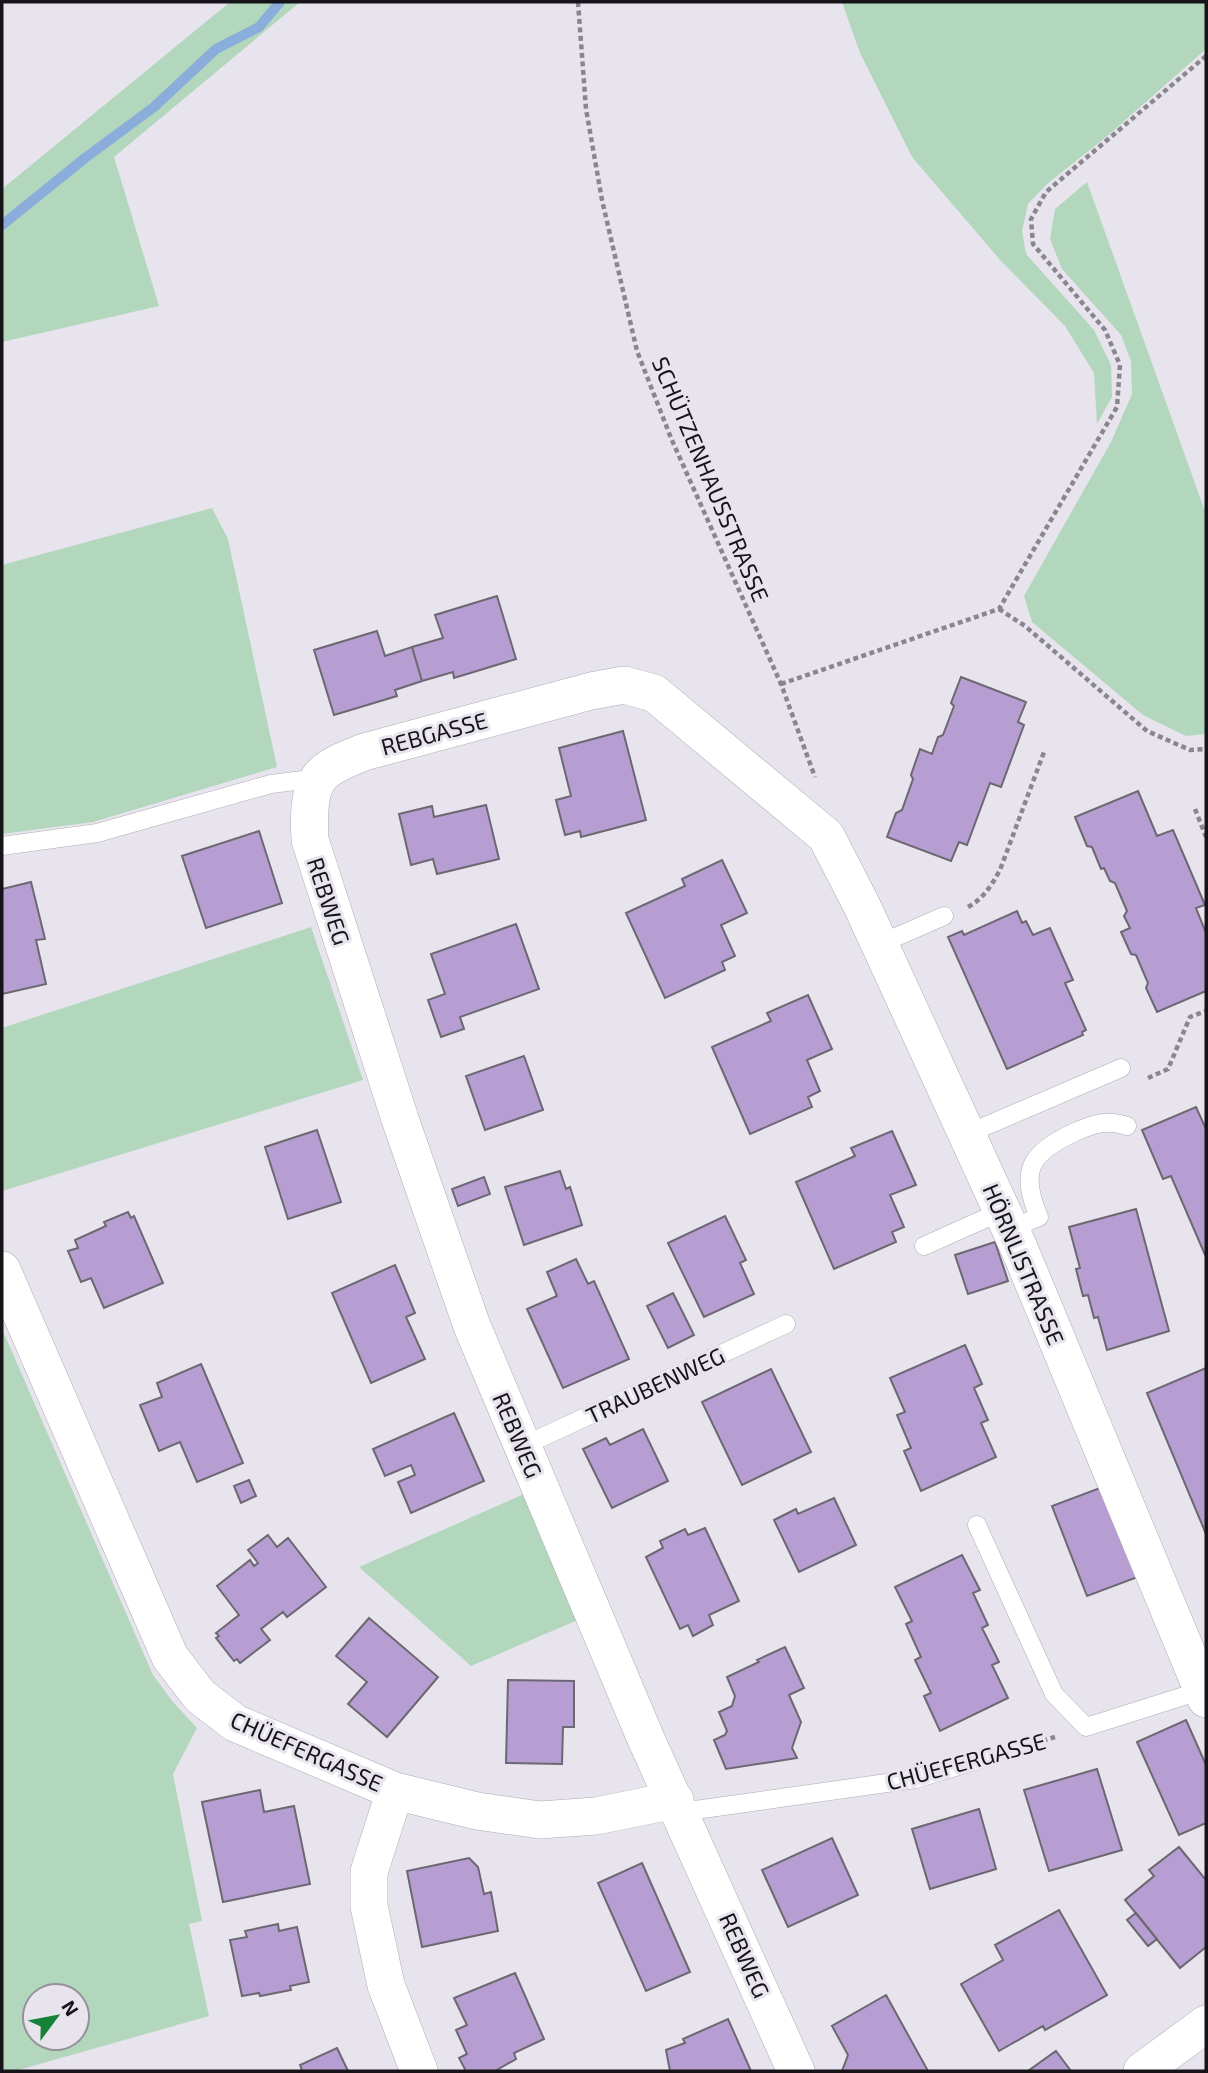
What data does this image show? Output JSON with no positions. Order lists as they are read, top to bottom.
{
  "streets": {
    "street": [
      "REBGASSE",
      "REBWEG",
      "HÖRNLISTRASSE",
      "CHÜEFERGASSE"
    ],
    "lane": ["TRAUBENWEG"],
    "path": ["SCHÜTZENHAUSSTRASSE"]
  },
  "crossings": [
    ["REBGASSE", "REBWEG"],
    ["REBGASSE", "HÖRNLISTRASSE"],
    ["REBWEG", "TRAUBENWEG"],
    ["REBWEG", "CHÜEFERGASSE"]
  ],
  "north": "top right"
}
